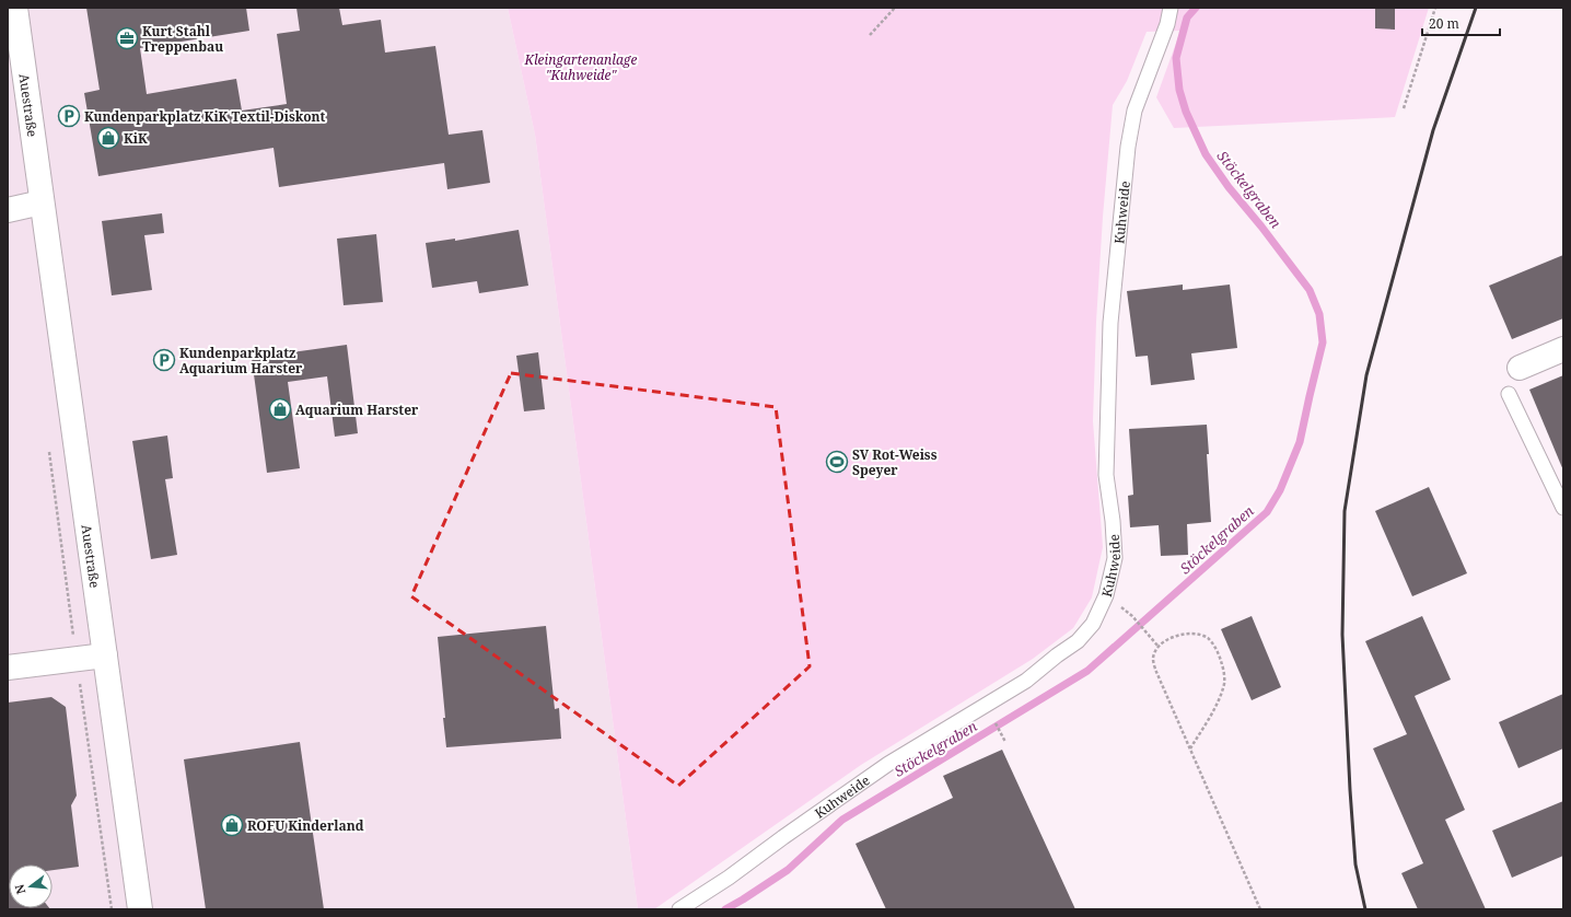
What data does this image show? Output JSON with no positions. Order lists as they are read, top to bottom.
{
  "streets": {
    "street": ["Auestraße"],
    "lane": ["Kuhweide"]
  },
  "water": ["Stöckelgraben"],
  "parks": ["Kleingartenanlage \"Kuhweide\""],
  "places": {
    "office": ["Kurt Stahl Treppenbau"],
    "parking": ["Kundenparkplatz KiK Textil-Diskont", "Kundenparkplatz Aquarium Harster"],
    "shop": ["KiK", "Aquarium Harster", "ROFU Kinderland"],
    "sports": ["SV Rot-Weiss Speyer"]
  },
  "scale_bar": "20 m",
  "north": "left"
}
